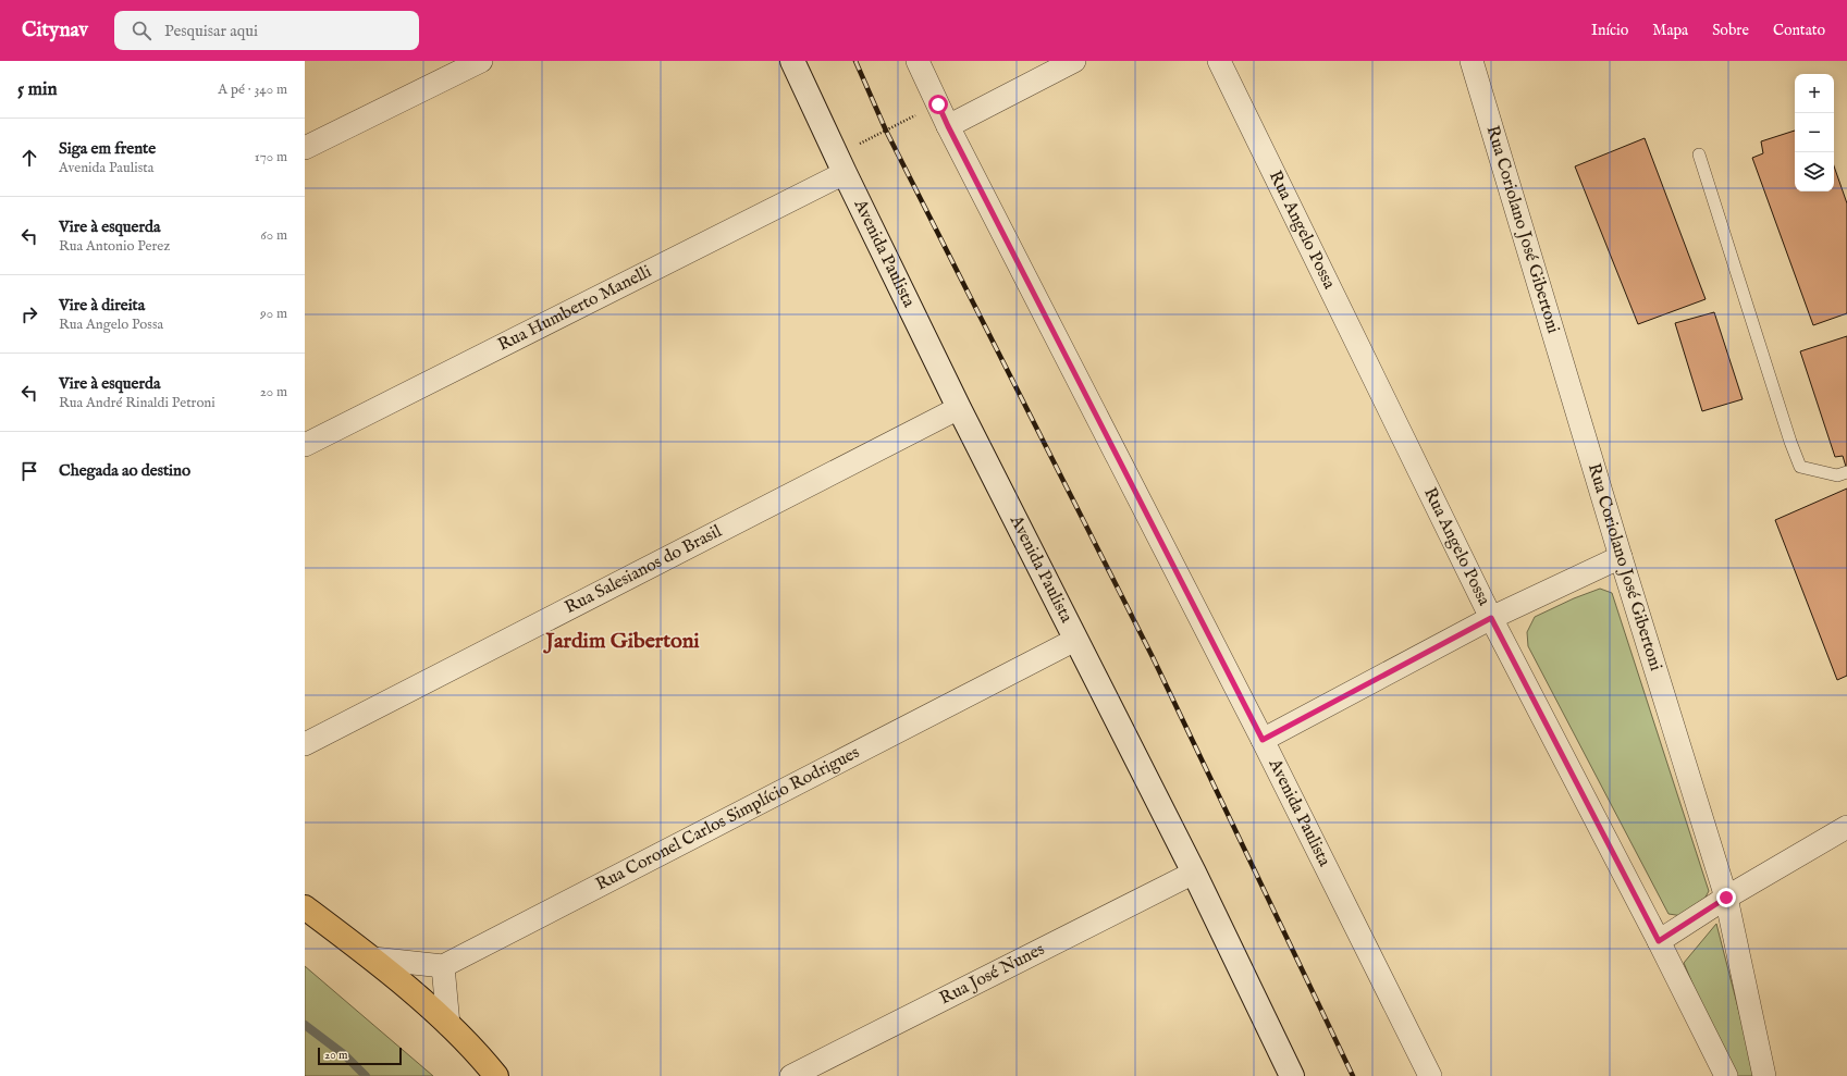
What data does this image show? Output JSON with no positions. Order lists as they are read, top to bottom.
{
  "streets": {
    "street": [
      "Rua Coriolano José Gibertoni",
      "Rua Angelo Possa",
      "Avenida Paulista",
      "Rua Humberto Manelli",
      "Rua Salesianos do Brasil",
      "Rua Coronel Carlos Simplício Rodrigues",
      "Rua José Nunes"
    ]
  },
  "crossings": [
    ["Avenida Paulista", "Rua Humberto Manelli"],
    ["Avenida Paulista", "Rua Salesianos do Brasil"],
    ["Avenida Paulista", "Rua Coronel Carlos Simplício Rodrigues"],
    ["Avenida Paulista", "Rua José Nunes"]
  ],
  "districts": ["Jardim Gibertoni"],
  "scale_bar": "20 m",
  "page": {
    "header": "Citynav",
    "search": "Pesquisar aqui",
    "nav": [
      "Início",
      "Mapa",
      "Sobre",
      "Contato"
    ],
    "heading": ["5 min", "A pé · 340 m"],
    "map_buttons": ["+", "−"],
    "list": [
      ["Siga em frente", "Avenida Paulista", "170 m"],
      ["Vire à esquerda", "Rua Antonio Perez", "60 m"],
      ["Vire à direita", "Rua Angelo Possa", "90 m"],
      ["Vire à esquerda", "Rua André Rinaldi Petroni", "20 m"],
      "Chegada ao destino"
    ],
    "scale": "20 m"
  }
}
